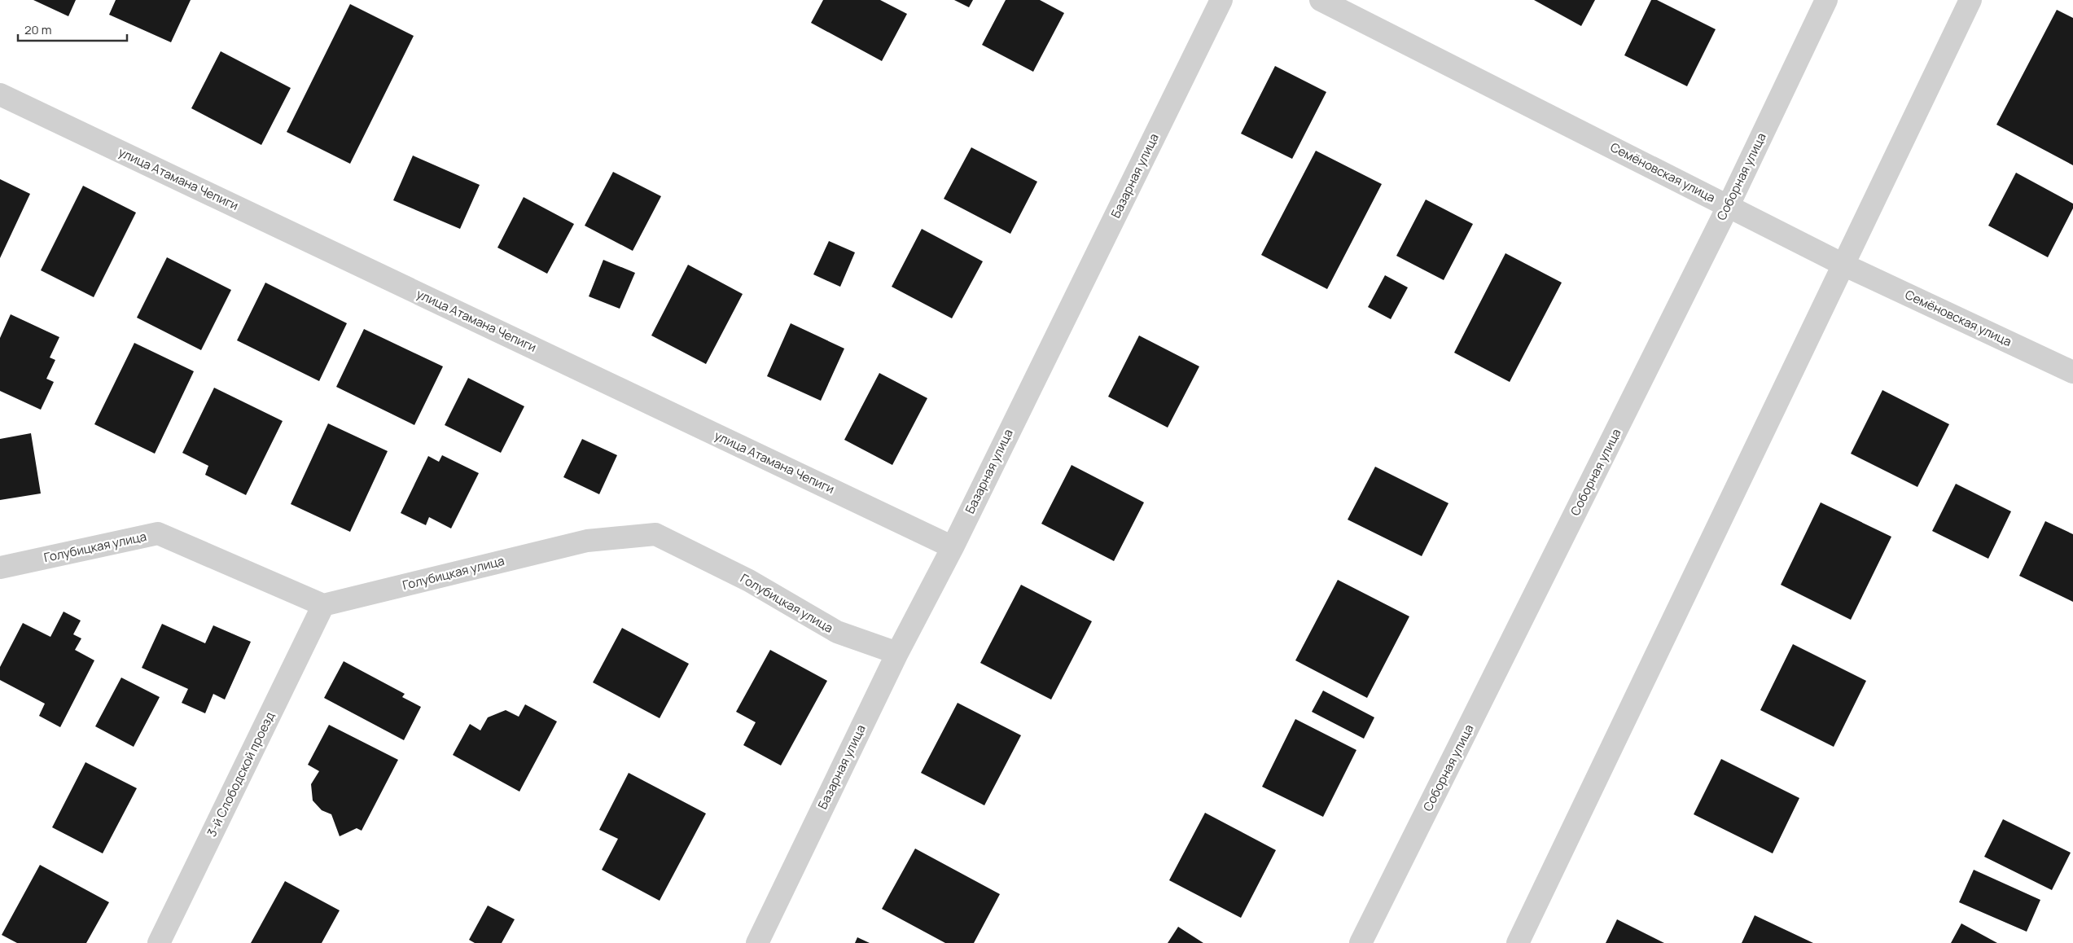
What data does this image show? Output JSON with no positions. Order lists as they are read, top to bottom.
{
  "streets": {
    "street": [
      "Семёновская улица",
      "Базарная улица",
      "Соборная улица",
      "улица Атамана Чепиги",
      "Голубицкая улица",
      "3-й Слободской проезд"
    ]
  },
  "crossings": [
    ["Семёновская улица", "Соборная улица"],
    ["Базарная улица", "улица Атамана Чепиги"],
    ["Базарная улица", "Голубицкая улица"],
    ["Голубицкая улица", "3-й Слободской проезд"]
  ],
  "scale_bar": "20 m"
}
